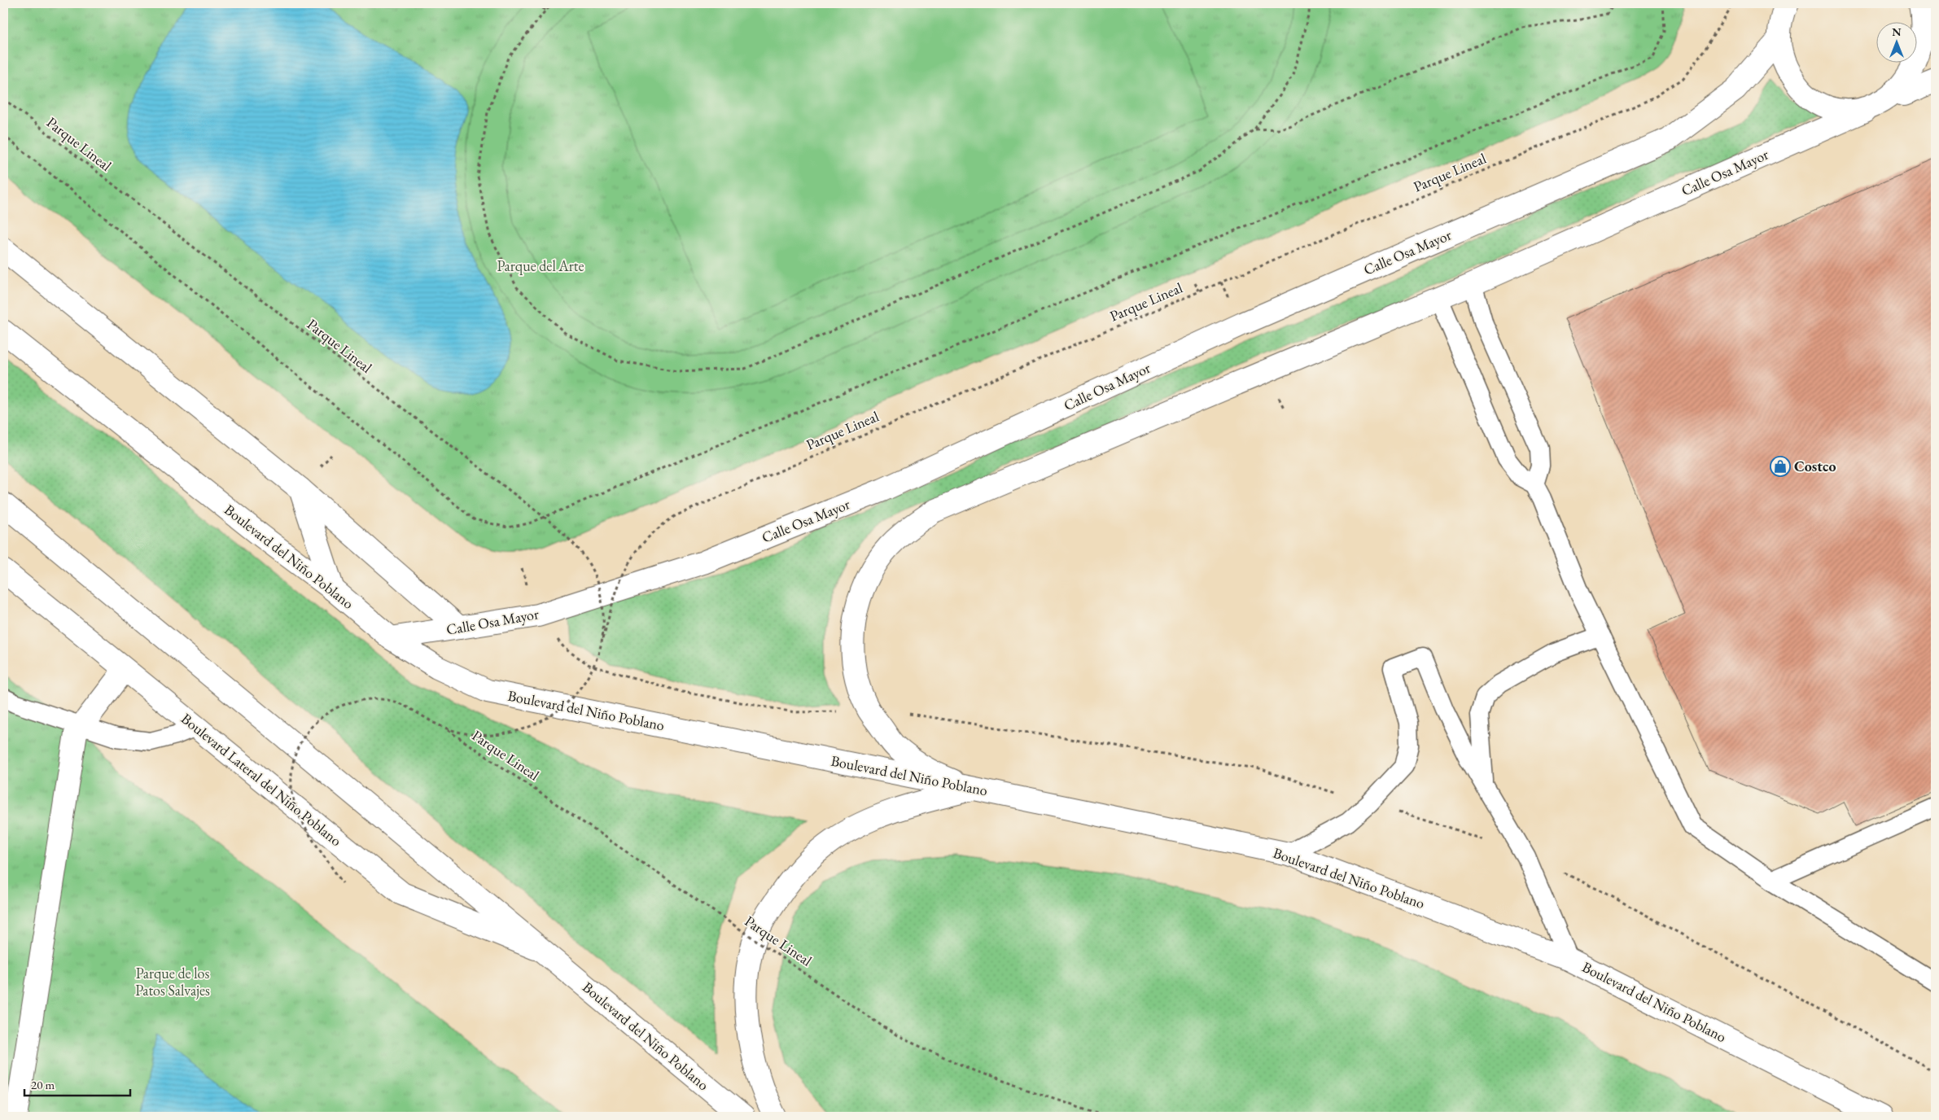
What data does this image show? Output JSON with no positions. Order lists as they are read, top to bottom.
{
  "streets": {
    "street": ["Calle Osa Mayor", "Boulevard del Niño Poblano", "Boulevard Lateral del Niño Poblano"],
    "path": ["Parque Lineal"]
  },
  "crossings": [
    ["Calle Osa Mayor", "Boulevard del Niño Poblano"],
    ["Boulevard del Niño Poblano", "Boulevard Lateral del Niño Poblano"]
  ],
  "parks": ["Parque del Arte", "Parque de los Patos Salvajes"],
  "places": {
    "shop": ["Costco"]
  },
  "scale_bar": "20 m",
  "north": "top"
}
